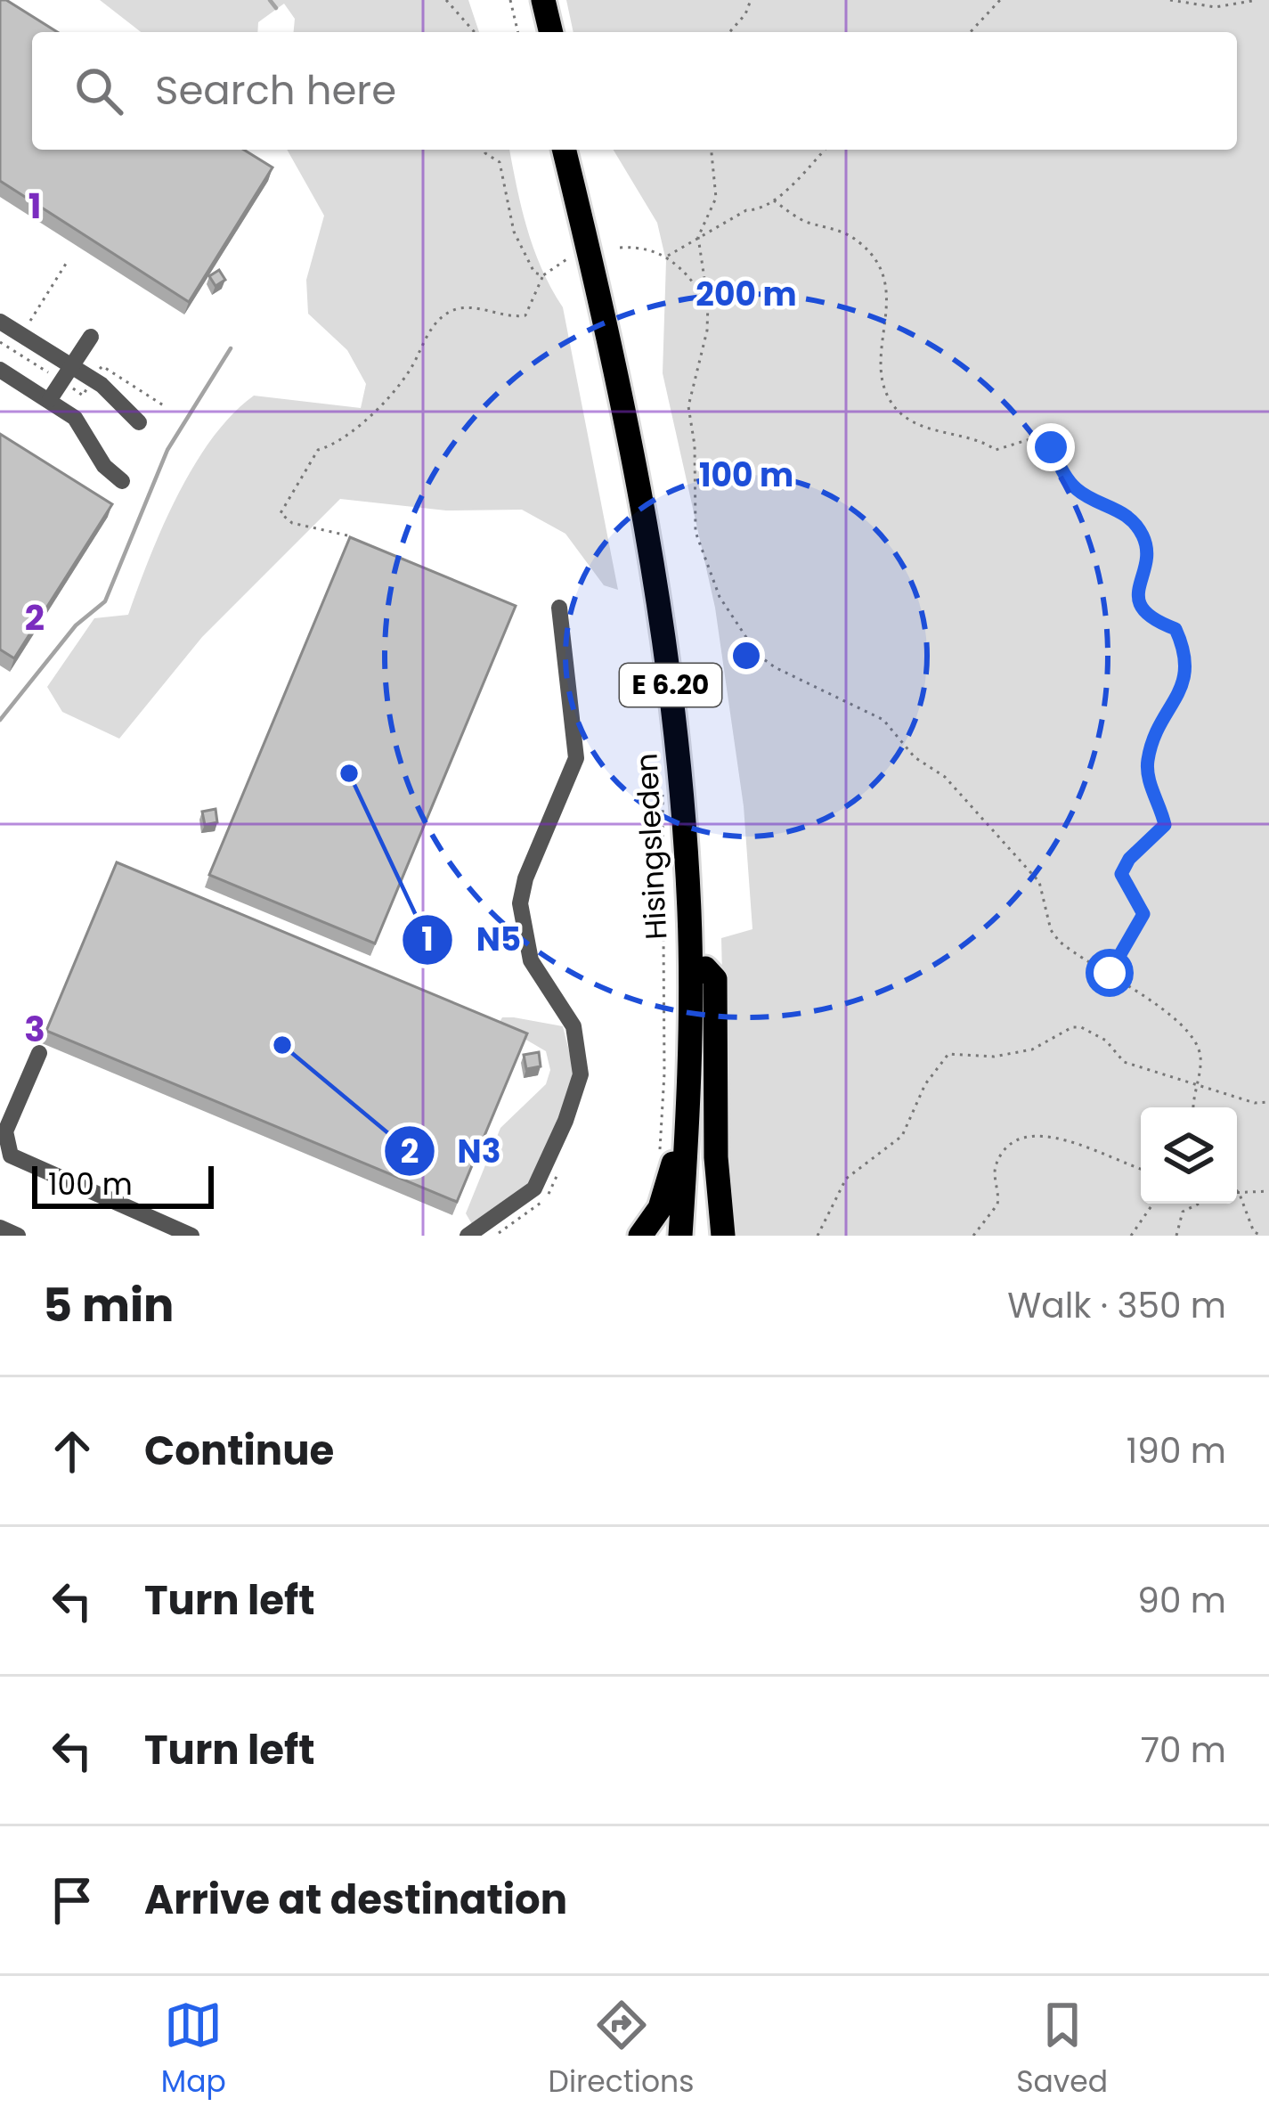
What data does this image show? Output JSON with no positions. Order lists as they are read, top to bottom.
{
  "streets": {
    "highway": ["E 6.20", "Hisingsleden"]
  },
  "places": ["N5", "N3"],
  "scale_bar": "100 m",
  "page": {
    "search": "Search here",
    "scale": "100 m",
    "heading": ["5 min", "Walk · 350 m"],
    "list": [
      ["Continue", "190 m"],
      ["Turn left", "90 m"],
      ["Turn left", "70 m"],
      "Arrive at destination"
    ],
    "nav": ["Map", "Directions", "Saved"]
  },
  "grid": {
    "rows": ["1", "2", "3"]
  },
  "rings": ["200 m", "100 m"]
}
